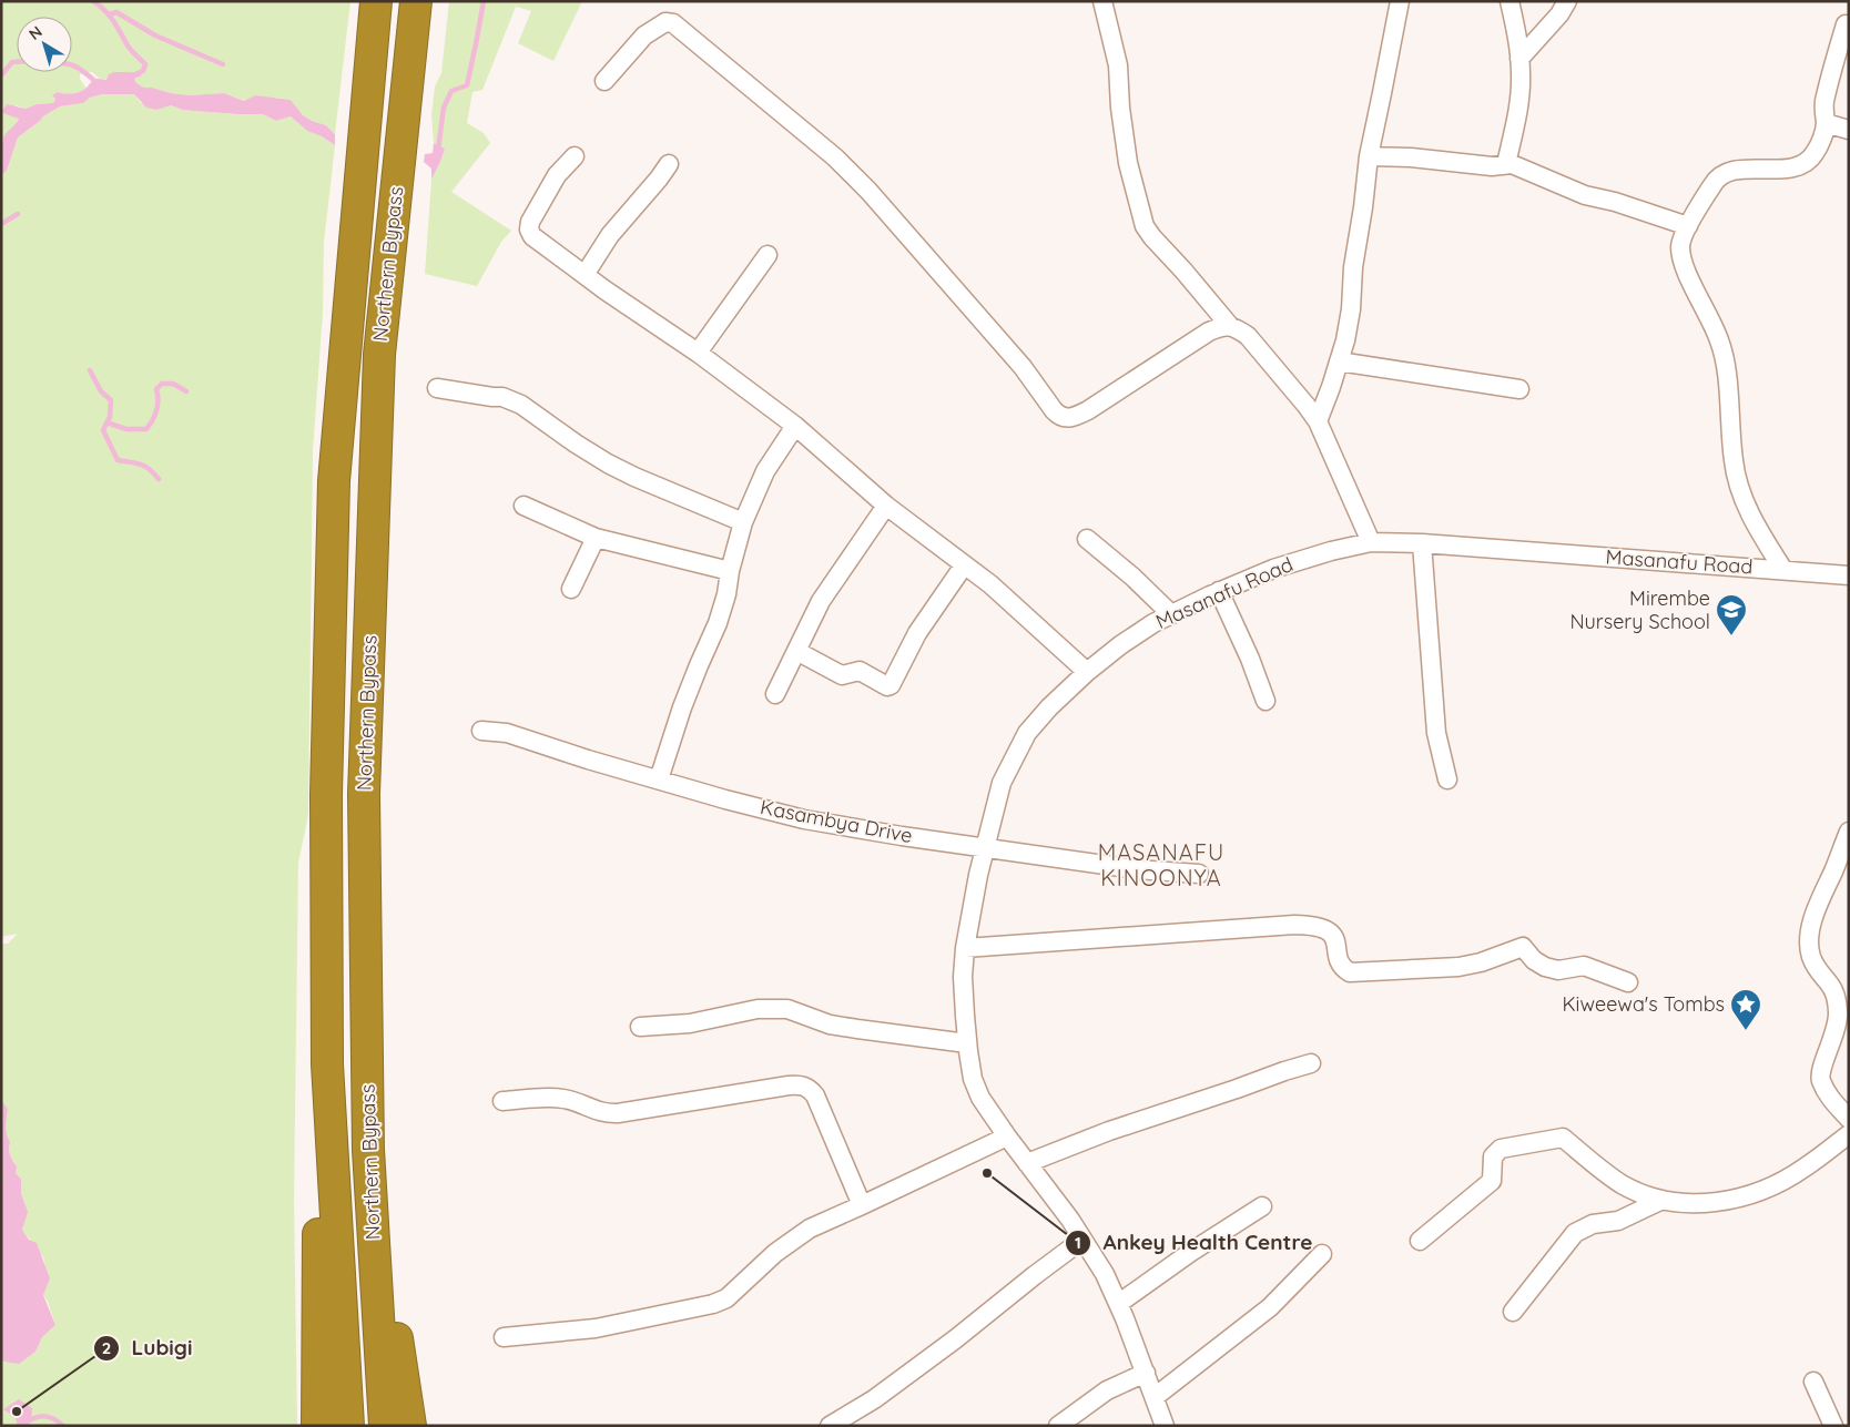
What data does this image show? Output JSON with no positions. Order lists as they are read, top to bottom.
{
  "streets": {
    "highway": ["Northern Bypass"],
    "street": ["Masanafu Road", "Kasambya Drive"]
  },
  "crossings": [
    ["Masanafu Road", "Kasambya Drive"]
  ],
  "districts": ["MASANAFU KINOONYA"],
  "places": {
    "school or university": ["Mirembe Nursery School"],
    "place": ["Kiweewa's Tombs"],
    "other": ["Ankey Health Centre", "Lubigi"]
  },
  "north": "top left"
}
